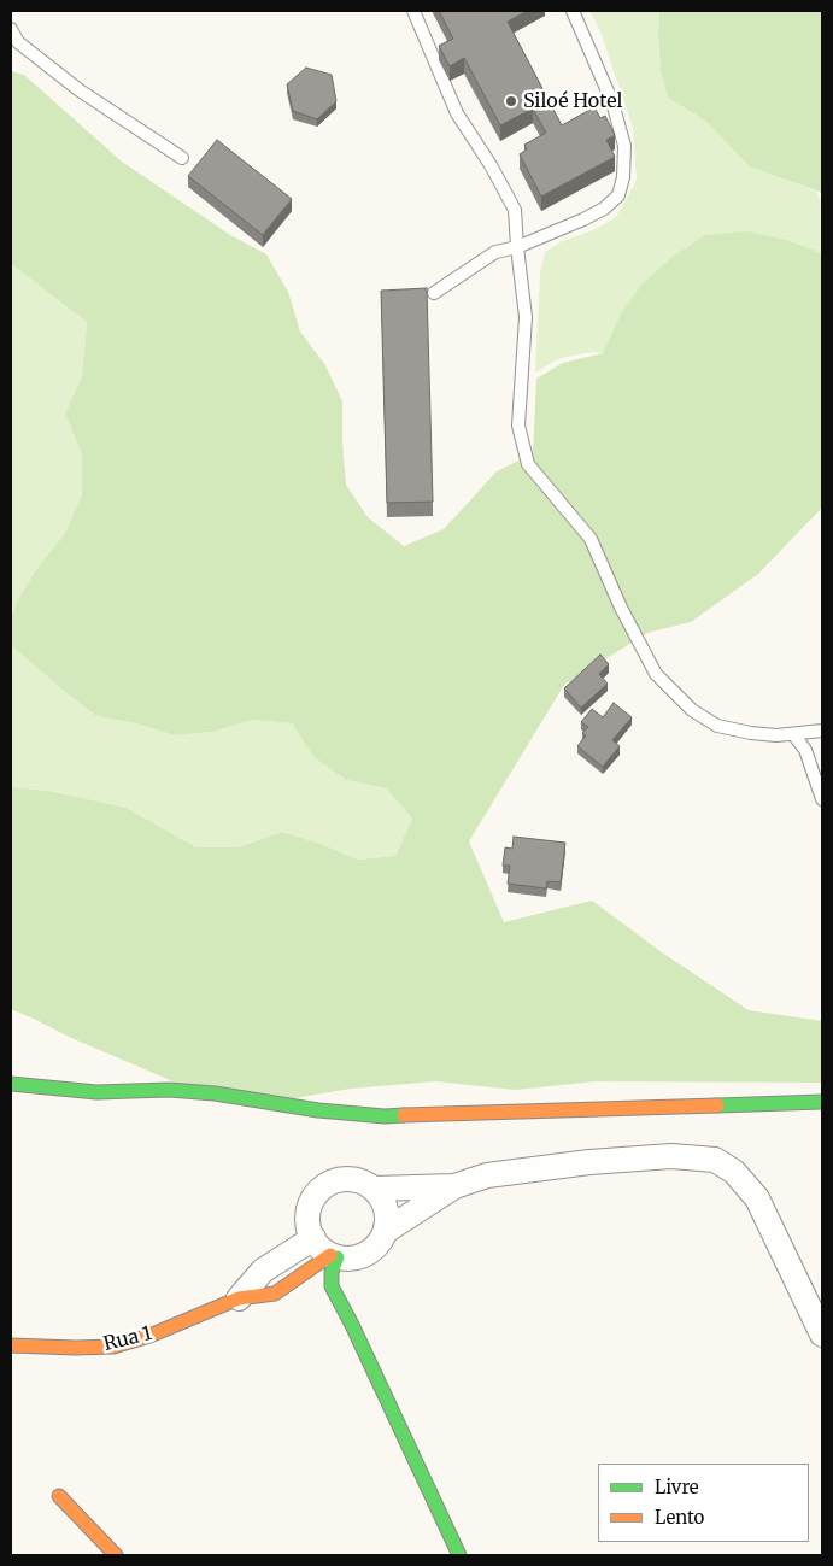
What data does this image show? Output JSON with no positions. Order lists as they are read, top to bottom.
{
  "streets": {
    "street": ["Rua 1"]
  },
  "places": ["Siloé Hotel"],
  "legend": ["Livre", "Lento"]
}
